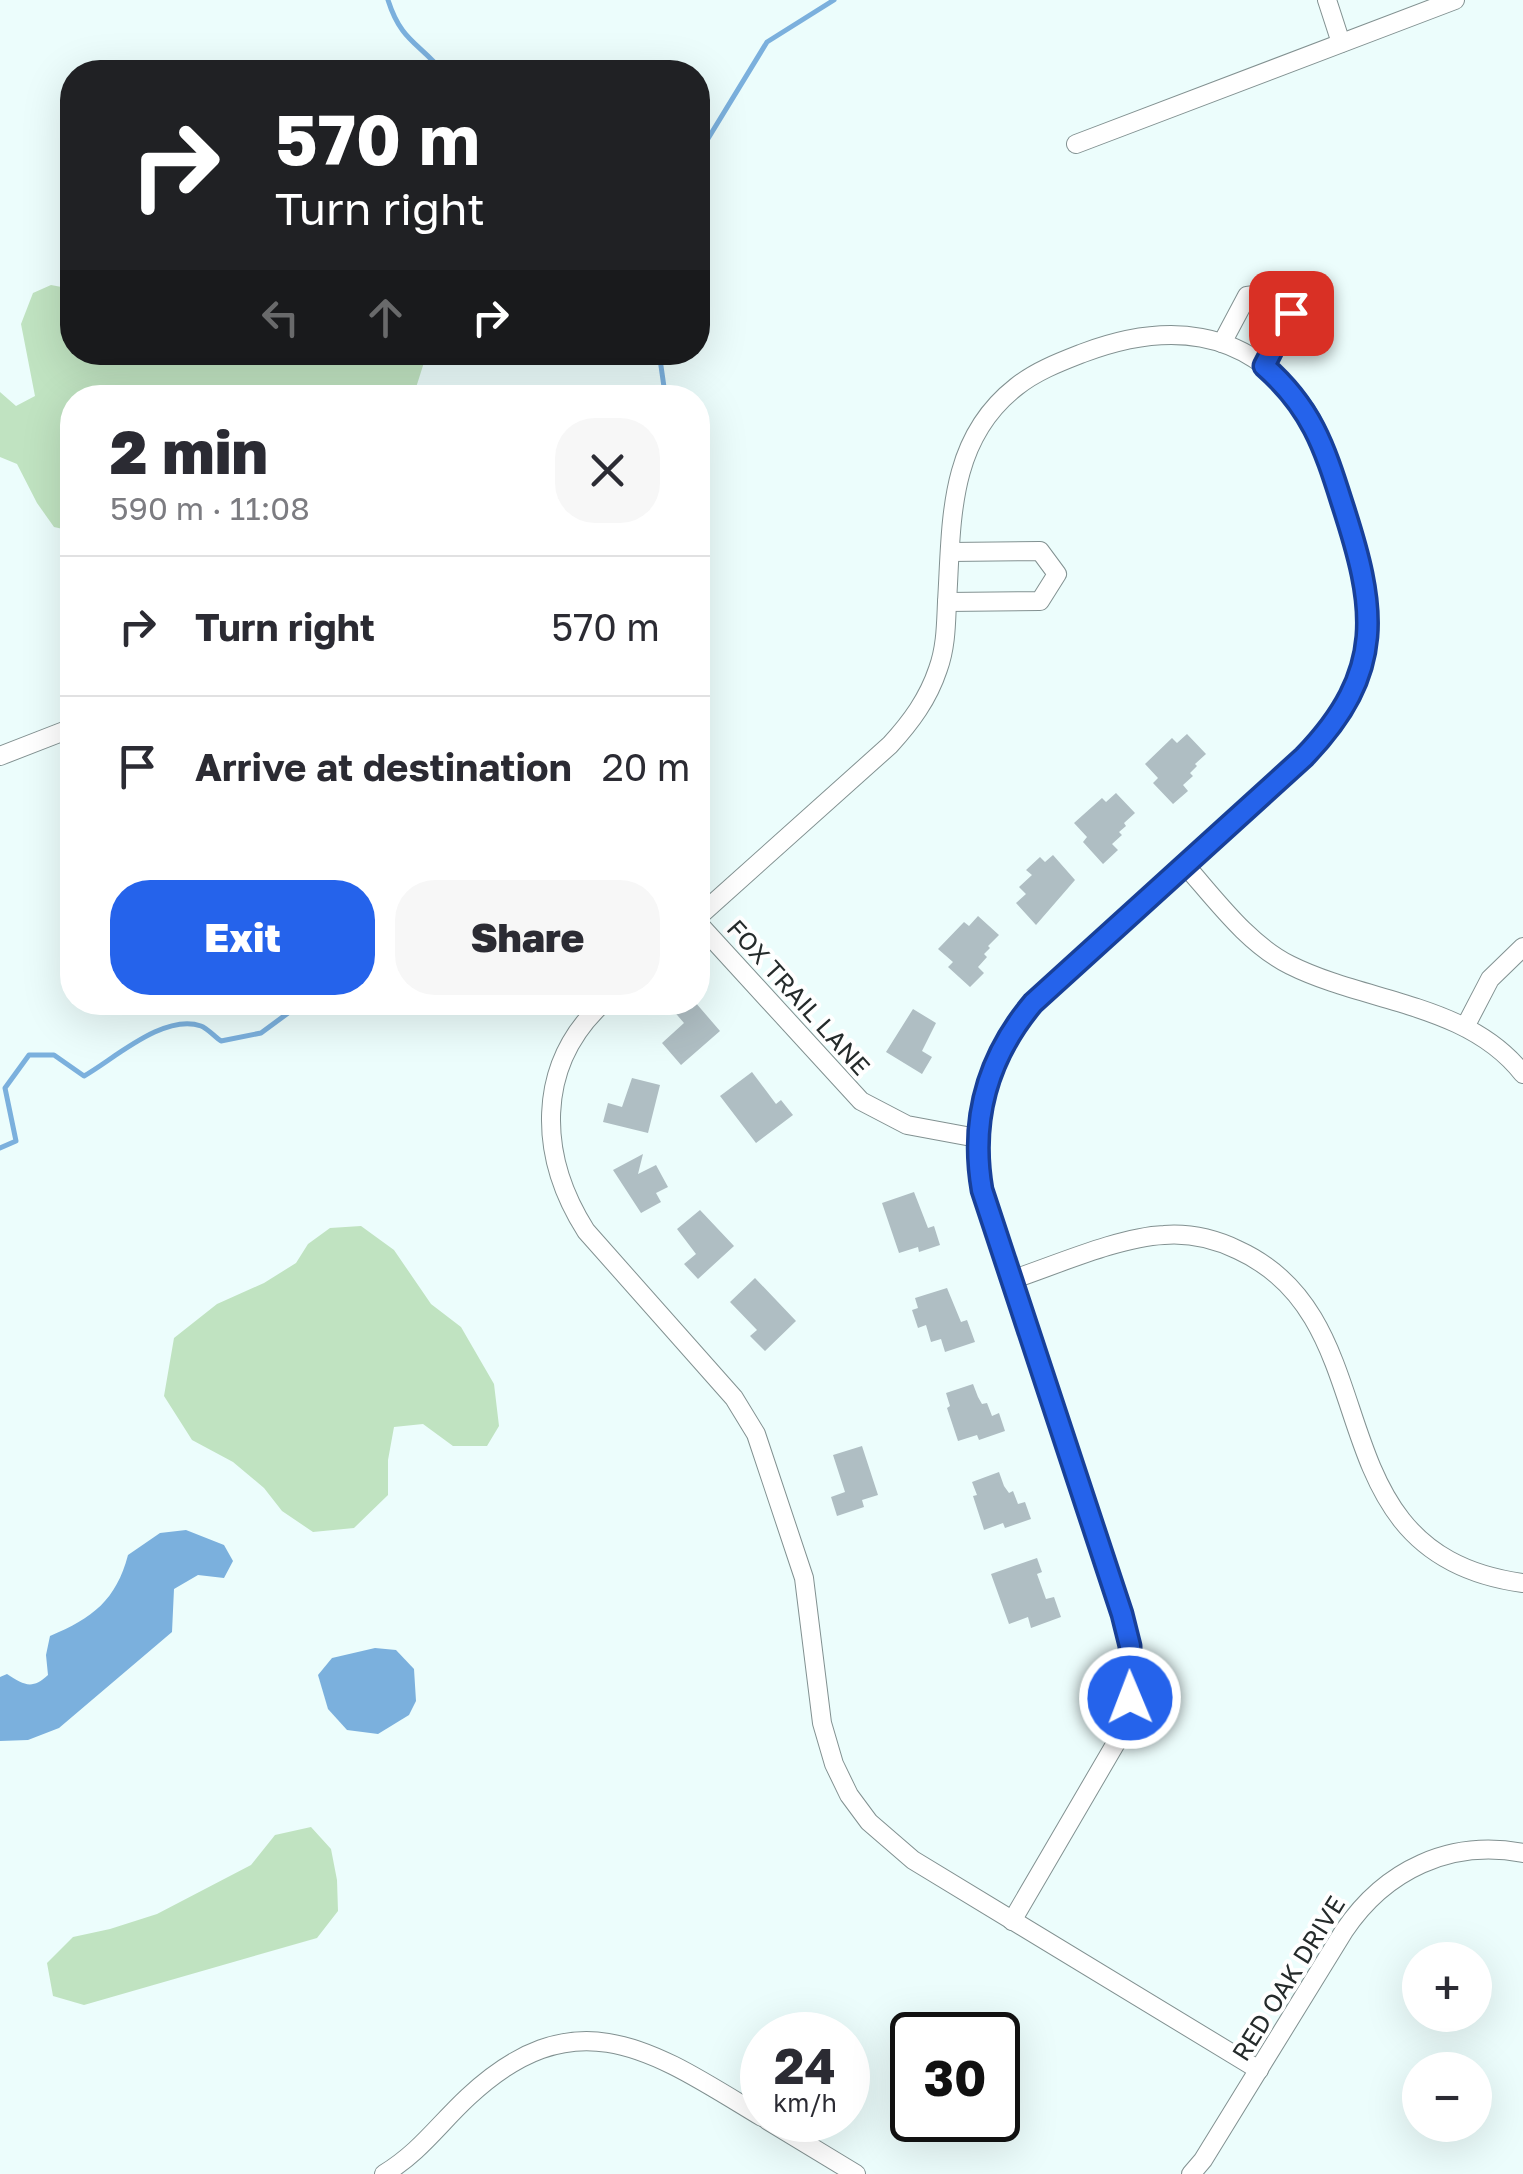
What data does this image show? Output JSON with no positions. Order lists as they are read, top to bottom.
{
  "streets": {
    "street": ["FOX TRAIL LANE", "RED OAK DRIVE"]
  },
  "page": {
    "turn": ["570 m", "Turn right"],
    "heading": ["2 min", "590 m · 11:08"],
    "list": [
      {
        "name": "Turn right",
        "value": "570 m"
      },
      {
        "name": "Arrive at destination",
        "value": "20 m"
      }
    ],
    "buttons": ["Exit", "Share"],
    "map_buttons": ["+", "−"],
    "speed": "24 km/h",
    "limit": "30"
  }
}
